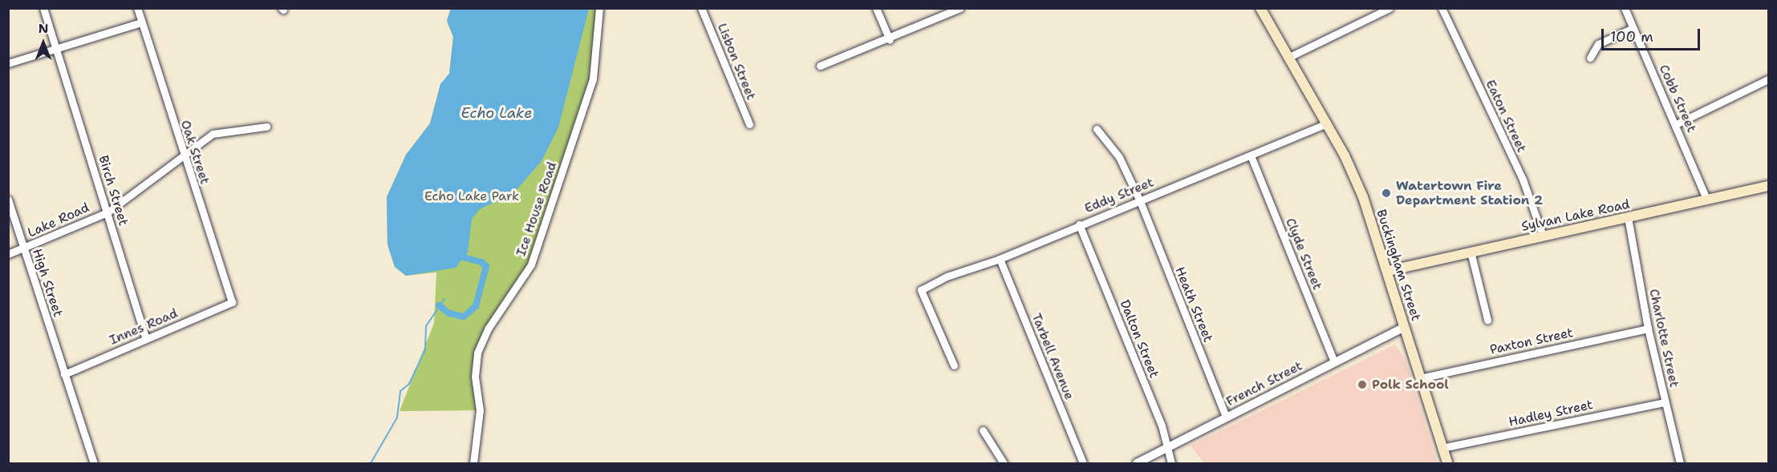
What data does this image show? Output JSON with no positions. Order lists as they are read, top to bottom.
{
  "streets": {
    "main road": ["Sylvan Lake Road", "Buckingham Street"],
    "street": [
      "Lisbon Street",
      "Cobb Street",
      "Eaton Street",
      "Oak Street",
      "Birch Street",
      "Eddy Street",
      "Ice House Road",
      "Lake Road",
      "Clyde Street",
      "High Street",
      "Heath Street",
      "Innes Road",
      "Charlotte Street",
      "Dalton Street",
      "Paxton Street",
      "Tarbell Avenue",
      "French Street",
      "Hadley Street"
    ]
  },
  "crossings": [
    ["Cobb Street", "Sylvan Lake Road"],
    ["Eaton Street", "Sylvan Lake Road"],
    ["Oak Street", "Lake Road"],
    ["Oak Street", "Innes Road"],
    ["Birch Street", "Lake Road"],
    ["Birch Street", "Innes Road"],
    ["Eddy Street", "Clyde Street"],
    ["Eddy Street", "Buckingham Street"],
    ["Eddy Street", "Heath Street"],
    ["Eddy Street", "Dalton Street"],
    ["Eddy Street", "Tarbell Avenue"],
    ["Sylvan Lake Road", "Buckingham Street"],
    ["Sylvan Lake Road", "Charlotte Street"],
    ["Lake Road", "High Street"],
    ["Clyde Street", "French Street"],
    ["Buckingham Street", "Paxton Street"],
    ["Buckingham Street", "French Street"],
    ["Buckingham Street", "Hadley Street"],
    ["High Street", "Innes Road"],
    ["Heath Street", "French Street"],
    ["Charlotte Street", "Paxton Street"],
    ["Charlotte Street", "Hadley Street"],
    ["Dalton Street", "French Street"]
  ],
  "water": ["Echo Lake"],
  "parks": ["Echo Lake Park"],
  "places": ["Watertown Fire Department Station 2", "Polk School"],
  "scale_bar": "100 m",
  "north": "top"
}
